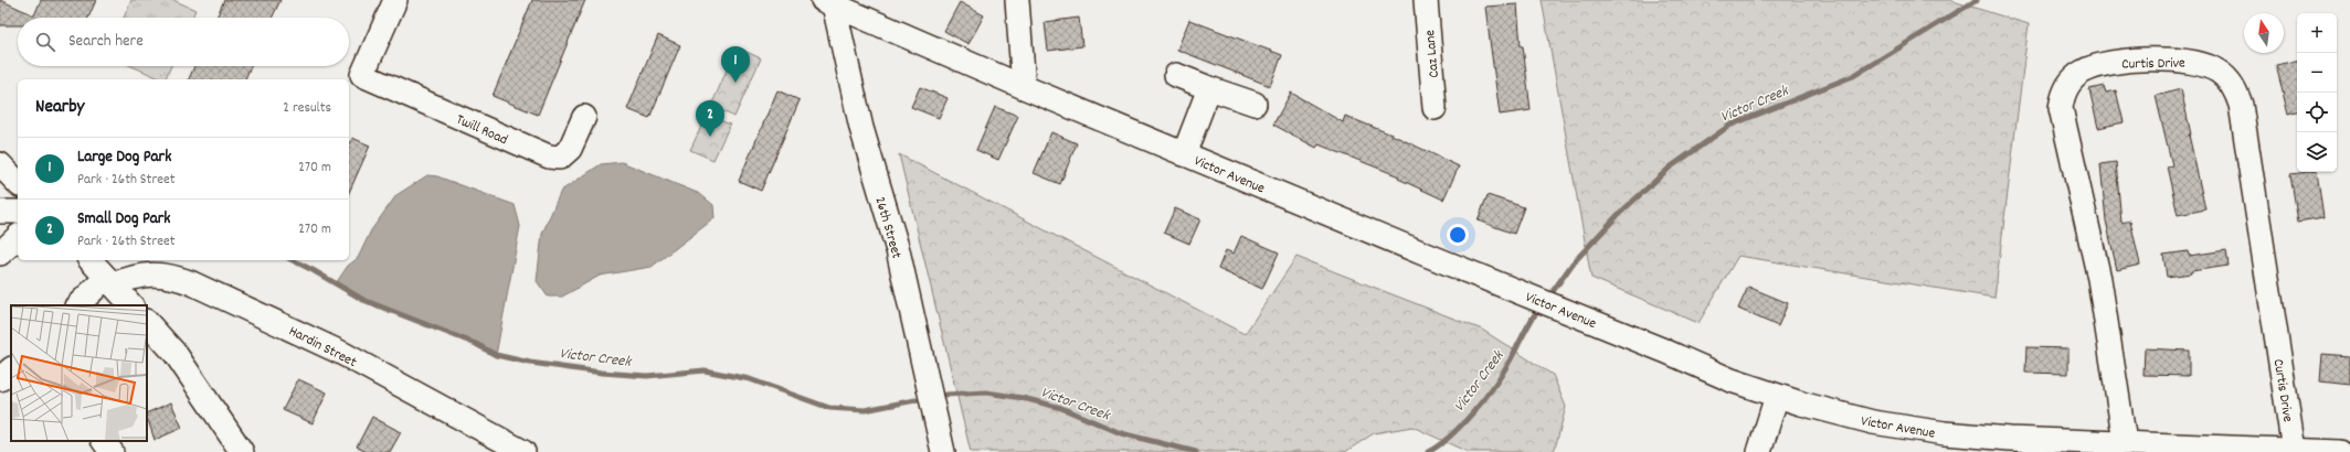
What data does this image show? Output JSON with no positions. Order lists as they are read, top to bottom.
{
  "streets": {
    "street": [
      "Caz Lane",
      "Curtis Drive",
      "Twill Road",
      "Victor Avenue",
      "26th Street",
      "Hardin Street"
    ]
  },
  "crossings": [
    ["Curtis Drive", "Victor Avenue"],
    ["Victor Avenue", "26th Street"]
  ],
  "water": ["Victor Creek"],
  "north": "top",
  "page": {
    "map_buttons": ["+", "−"],
    "search": "Search here",
    "pins": ["1", "2"],
    "heading": ["Nearby", "2 results"],
    "list": [
      {
        "mark": "1",
        "name": "Large Dog Park",
        "note": "Park · 26th Street",
        "value": "270 m"
      },
      {
        "mark": "2",
        "name": "Small Dog Park",
        "note": "Park · 26th Street",
        "value": "270 m"
      }
    ]
  }
}
